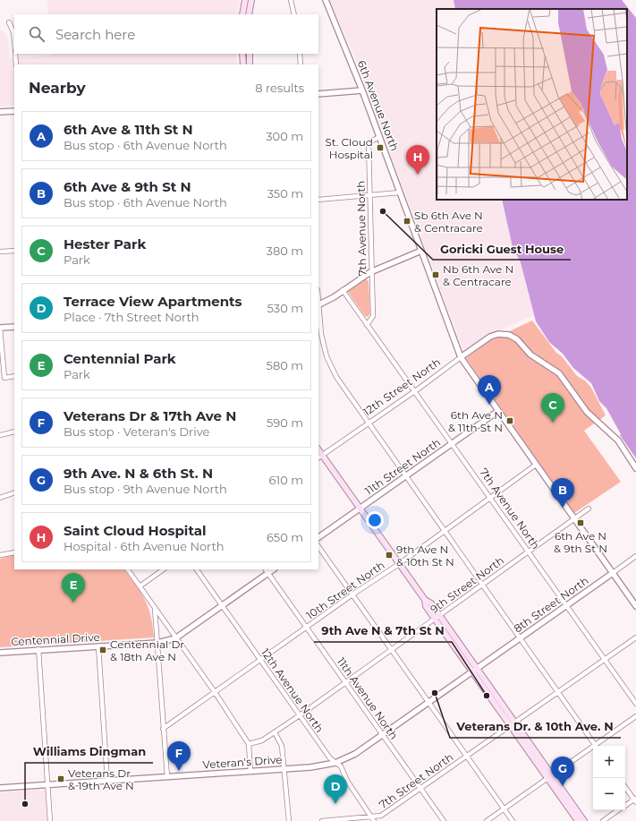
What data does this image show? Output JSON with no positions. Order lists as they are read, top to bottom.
{
  "streets": {
    "street": [
      "6th Avenue North",
      "7th Avenue North",
      "12th Street North",
      "11th Street North",
      "9th Street North",
      "10th Street North",
      "8th Street North",
      "Centennial Drive",
      "12th Avenue North",
      "11th Avenue North",
      "Veteran's Drive",
      "7th Street North"
    ]
  },
  "crossings": [
    ["6th Avenue North", "7th Avenue North"],
    ["6th Avenue North", "12th Street North"],
    ["6th Avenue North", "11th Street North"],
    ["6th Avenue North", "9th Street North"],
    ["6th Avenue North", "10th Street North"],
    ["6th Avenue North", "8th Street North"],
    ["7th Avenue North", "12th Street North"],
    ["7th Avenue North", "11th Street North"],
    ["7th Avenue North", "9th Street North"],
    ["7th Avenue North", "10th Street North"],
    ["7th Avenue North", "8th Street North"],
    ["7th Avenue North", "7th Street North"],
    ["9th Street North", "12th Avenue North"],
    ["9th Street North", "11th Avenue North"],
    ["10th Street North", "12th Avenue North"],
    ["10th Street North", "11th Avenue North"],
    ["8th Street North", "Veteran's Drive"],
    ["12th Avenue North", "Veteran's Drive"],
    ["12th Avenue North", "7th Street North"],
    ["11th Avenue North", "Veteran's Drive"],
    ["11th Avenue North", "7th Street North"]
  ],
  "places": {
    "transit": [
      "St. Cloud Hospital",
      "Sb 6th Ave N & Centracare",
      "Nb 6th Ave N & Centracare",
      "6th Ave N & 11th St N",
      "6th Ave N & 9th St N",
      "9th Ave N & 10th St N",
      "Centennial Dr & 18th Ave N",
      "Veterans Dr & 19th Ave N"
    ],
    "other": [
      "Goricki Guest House",
      "Veterans Dr. & 10th Ave. N",
      "9th Ave N & 7th St N",
      "Williams Dingman"
    ]
  },
  "page": {
    "search": "Search here",
    "heading": ["Nearby", "8 results"],
    "list": [
      {
        "mark": "A",
        "name": "6th Ave & 11th St N",
        "note": "Bus stop · 6th Avenue North",
        "value": "300 m"
      },
      {
        "mark": "B",
        "name": "6th Ave & 9th St N",
        "note": "Bus stop · 6th Avenue North",
        "value": "350 m"
      },
      {
        "mark": "C",
        "name": "Hester Park",
        "note": "Park",
        "value": "380 m"
      },
      {
        "mark": "D",
        "name": "Terrace View Apartments",
        "note": "Place · 7th Street North",
        "value": "530 m"
      },
      {
        "mark": "E",
        "name": "Centennial Park",
        "note": "Park",
        "value": "580 m"
      },
      {
        "mark": "F",
        "name": "Veterans Dr & 17th Ave N",
        "note": "Bus stop · Veteran's Drive",
        "value": "590 m"
      },
      {
        "mark": "G",
        "name": "9th Ave. N & 6th St. N",
        "note": "Bus stop · 9th Avenue North",
        "value": "610 m"
      },
      {
        "mark": "H",
        "name": "Saint Cloud Hospital",
        "note": "Hospital · 6th Avenue North",
        "value": "650 m"
      }
    ],
    "pins": [
      "H",
      "A",
      "C",
      "B",
      "E",
      "F",
      "G",
      "D"
    ],
    "map_buttons": ["+", "−"]
  }
}
